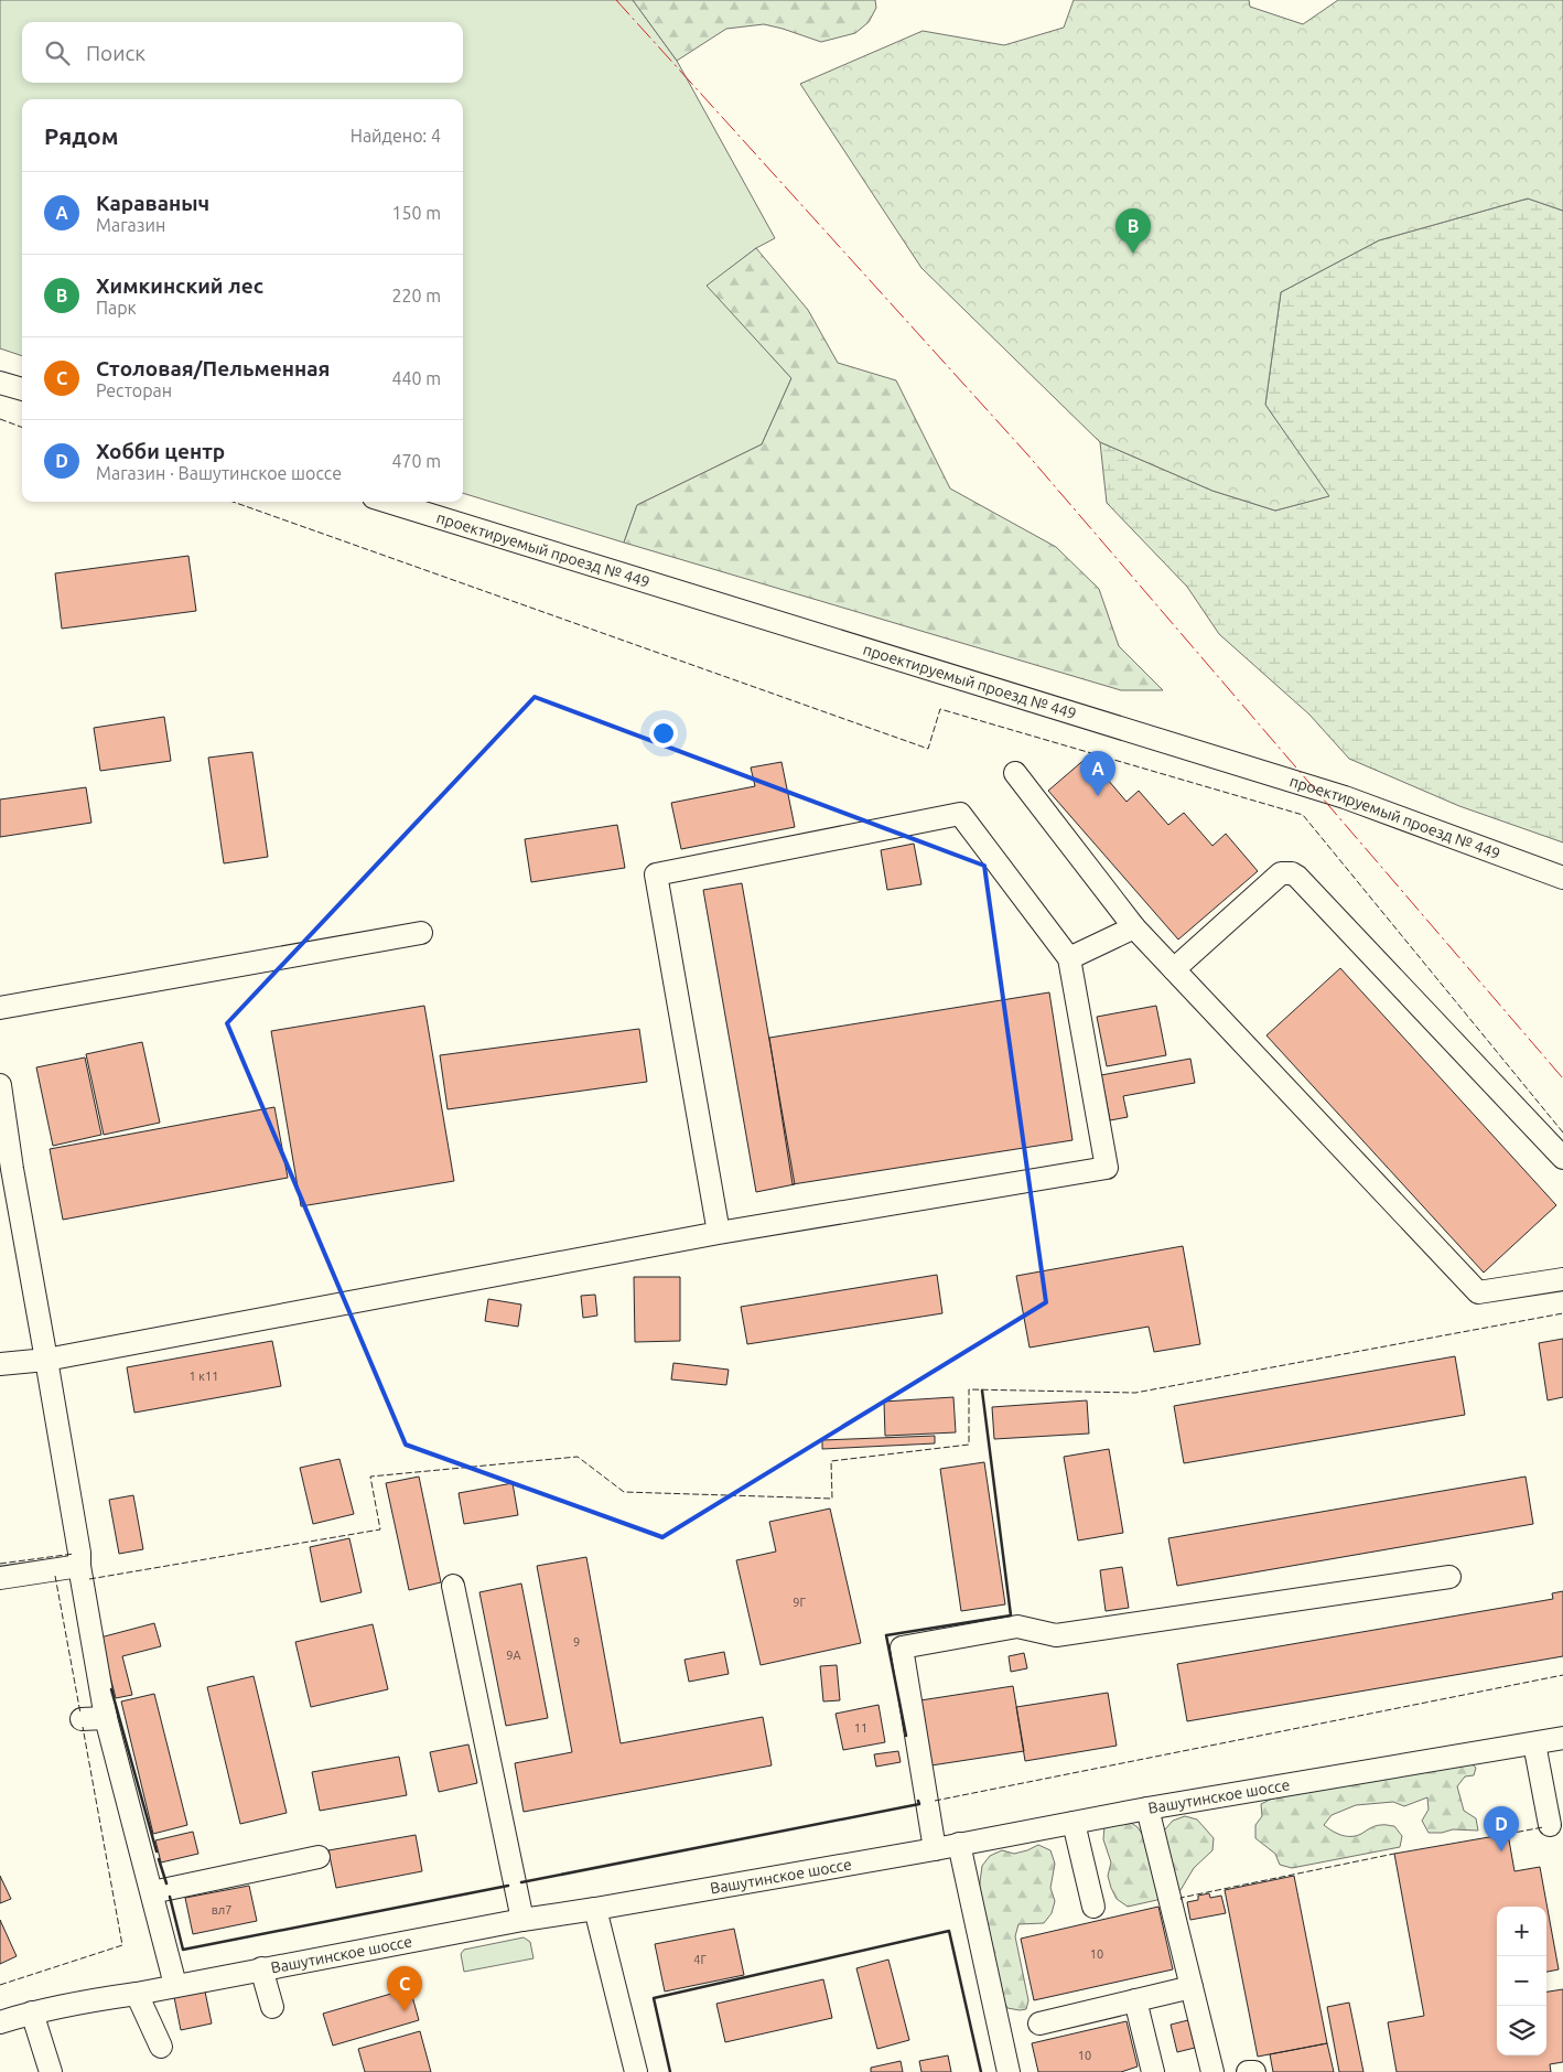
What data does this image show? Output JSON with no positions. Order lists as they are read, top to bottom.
{
  "streets": {
    "street": ["проектируемый проезд № 449", "Вашутинское шоссе"]
  },
  "house_numbers": [
    "1 к11",
    "9Г",
    "9",
    "9А",
    "11",
    "вл7",
    "10",
    "4Г",
    "10"
  ],
  "page": {
    "search": "Поиск",
    "heading": ["Рядом", "Найдено: 4"],
    "list": [
      {
        "mark": "A",
        "name": "Караваныч",
        "note": "Магазин",
        "value": "150 m"
      },
      {
        "mark": "B",
        "name": "Химкинский лес",
        "note": "Парк",
        "value": "220 m"
      },
      {
        "mark": "C",
        "name": "Столовая/Пельменная",
        "note": "Ресторан",
        "value": "440 m"
      },
      {
        "mark": "D",
        "name": "Хобби центр",
        "note": "Магазин · Вашутинское шоссе",
        "value": "470 m"
      }
    ],
    "pins": [
      "B",
      "A",
      "D",
      "C"
    ],
    "map_buttons": ["+", "−"]
  }
}
